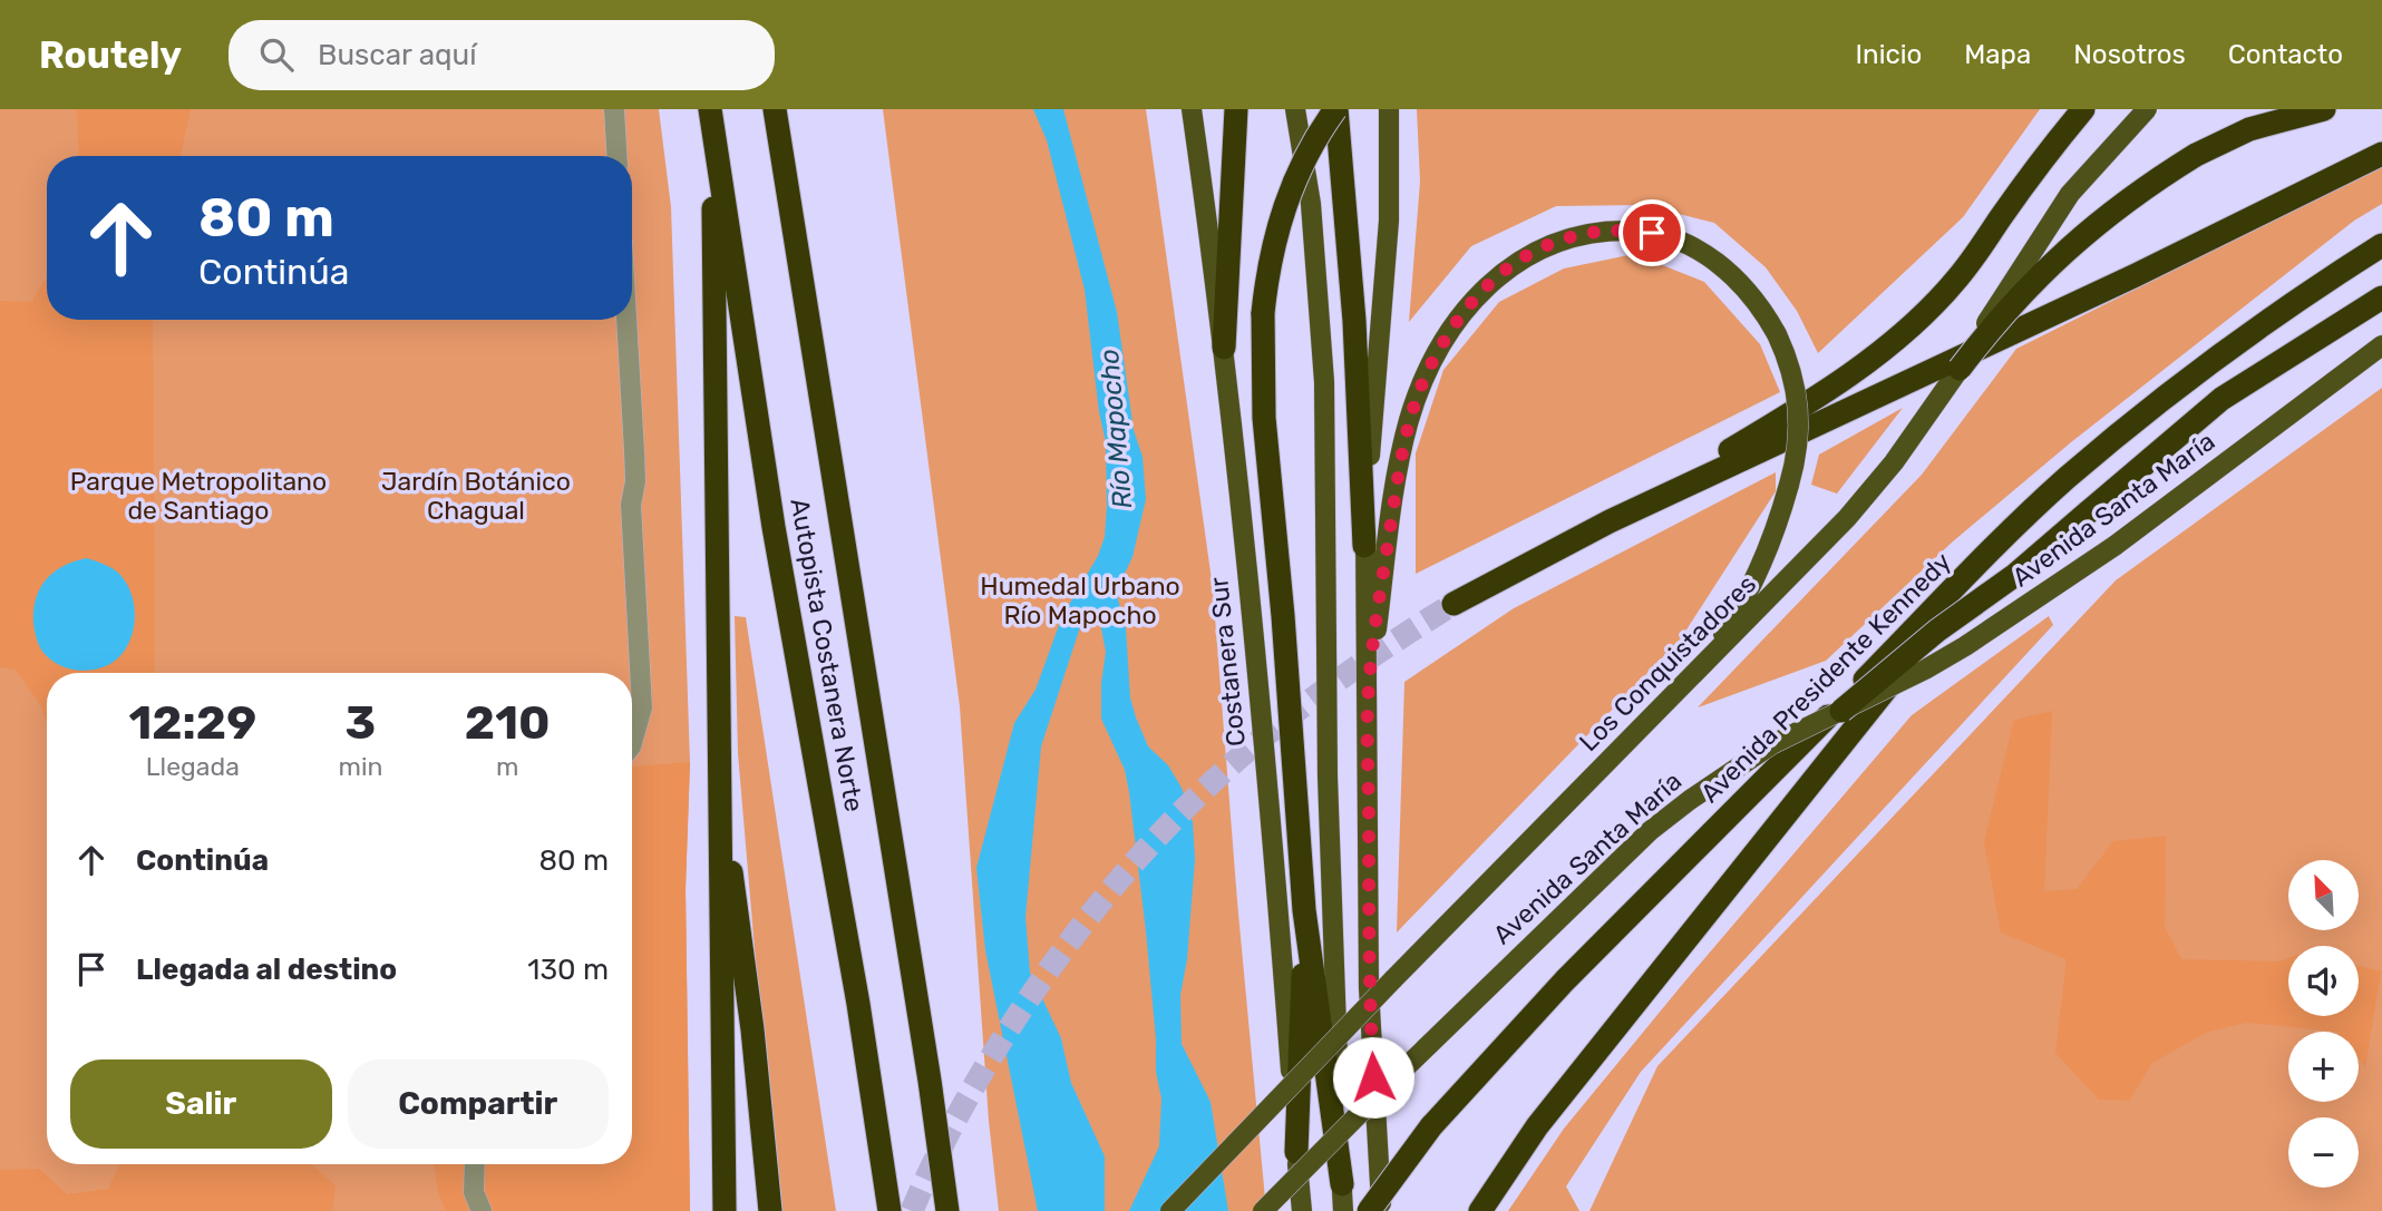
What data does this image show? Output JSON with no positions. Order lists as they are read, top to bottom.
{
  "streets": {
    "highway": ["Autopista Costanera Norte", "Avenida Presidente Kennedy"],
    "main road": ["Avenida Santa María", "Costanera Sur", "Los Conquistadores"]
  },
  "water": ["Río Mapocho"],
  "parks": ["Parque Metropolitano de Santiago", "Jardín Botánico Chagual", "Humedal Urbano Río Mapocho"],
  "north": "top left",
  "page": {
    "header": "Routely",
    "search": "Buscar aquí",
    "nav": [
      "Inicio",
      "Mapa",
      "Nosotros",
      "Contacto"
    ],
    "turn": ["80 m", "Continúa"],
    "eta": [
      "12:29",
      "Llegada",
      "3",
      "min",
      "210",
      "m"
    ],
    "list": [
      {
        "name": "Continúa",
        "value": "80 m"
      },
      {
        "name": "Llegada al destino",
        "value": "130 m"
      }
    ],
    "map_buttons": ["+", "−"],
    "buttons": ["Salir", "Compartir"]
  }
}
